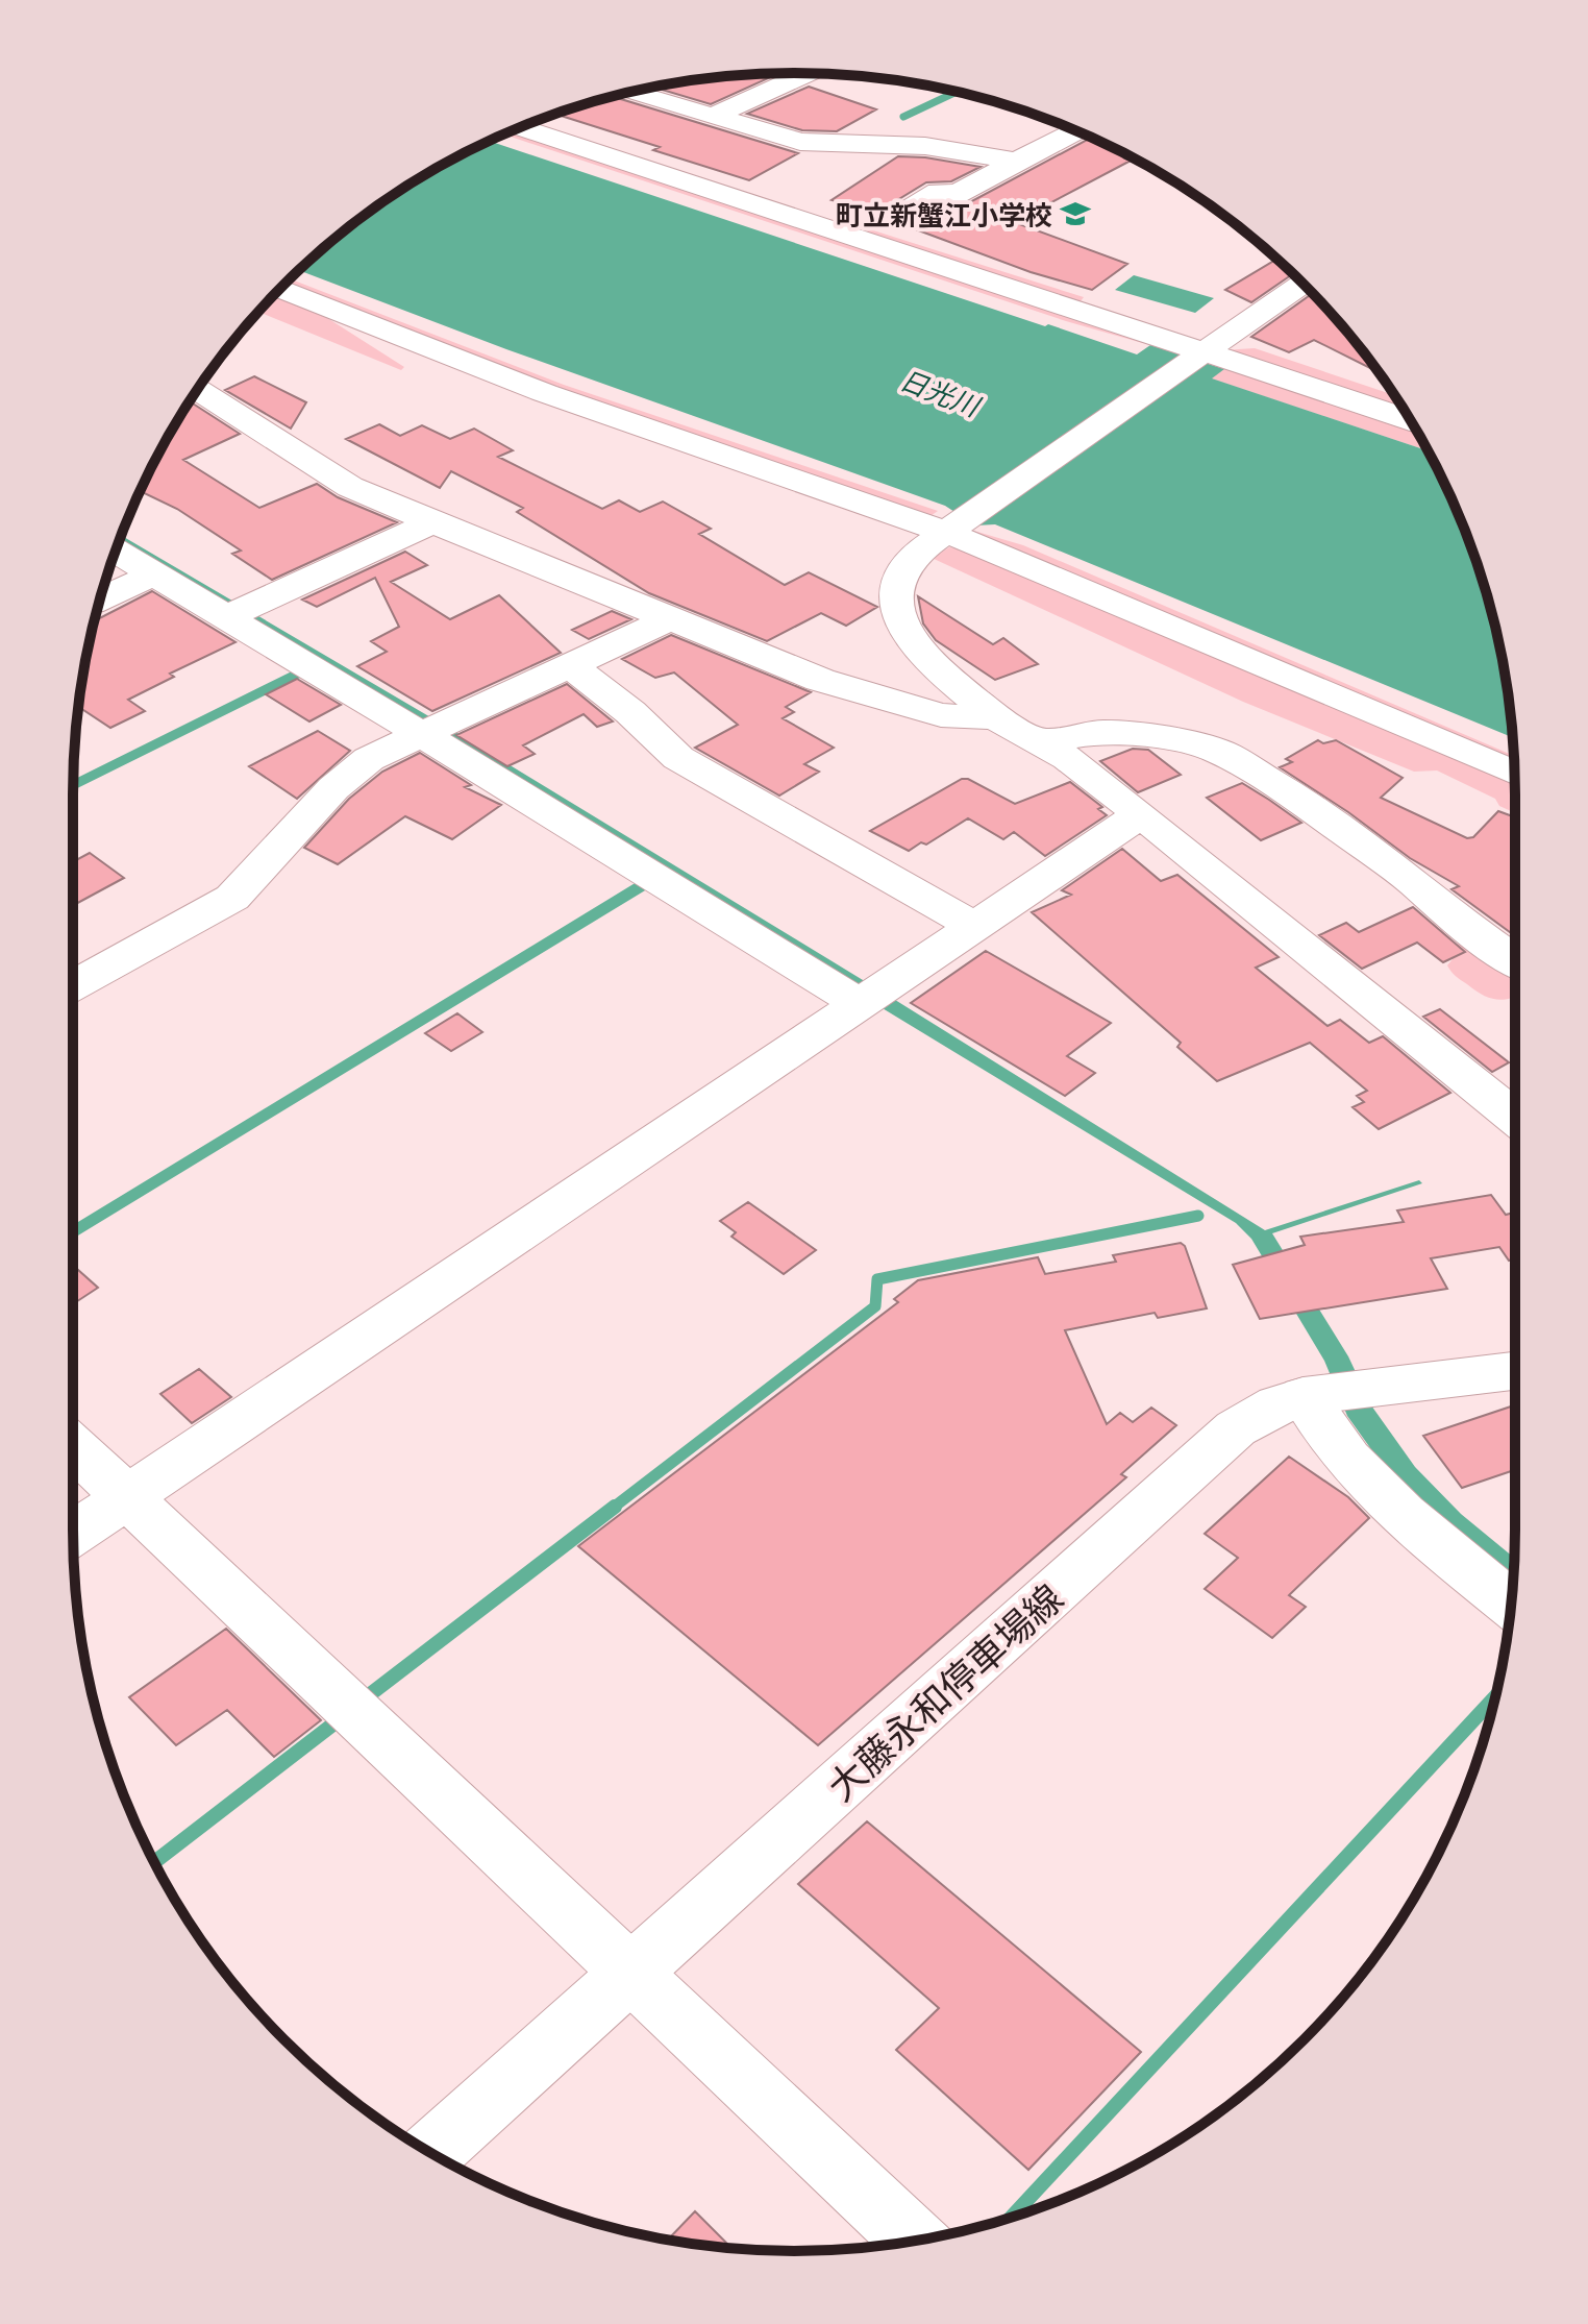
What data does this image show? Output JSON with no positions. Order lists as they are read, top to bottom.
{
  "streets": {
    "street": ["大藤永和停車場線"]
  },
  "water": ["日光川"],
  "places": {
    "school or university": ["町立新蟹江小学校"]
  }
}
